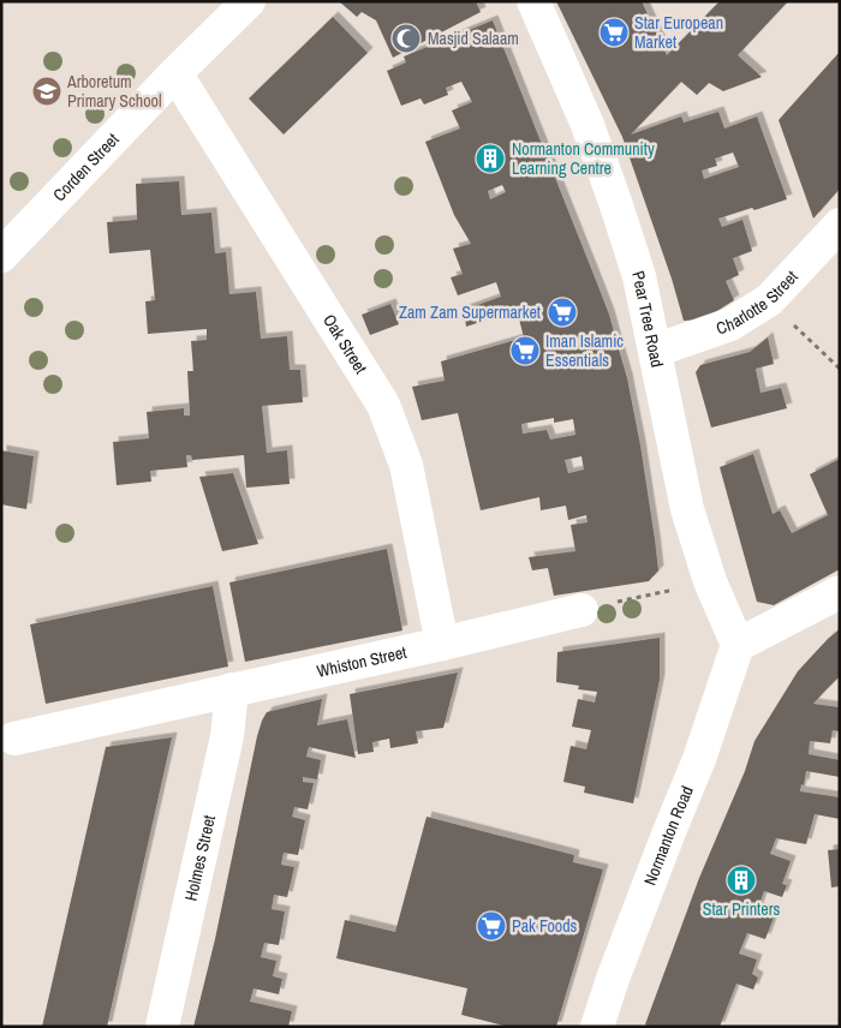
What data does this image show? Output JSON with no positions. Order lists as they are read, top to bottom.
{
  "streets": {
    "street": [
      "Corden Street",
      "Charlotte Street",
      "Pear Tree Road",
      "Oak Street",
      "Whiston Street",
      "Normanton Road",
      "Holmes Street"
    ]
  },
  "crossings": [
    ["Corden Street", "Oak Street"],
    ["Charlotte Street", "Pear Tree Road"],
    ["Pear Tree Road", "Normanton Road"],
    ["Oak Street", "Whiston Street"],
    ["Whiston Street", "Holmes Street"]
  ],
  "places": {
    "supermarket": [
      "Star European Market",
      "Zam Zam Supermarket",
      "Iman Islamic Essentials",
      "Pak Foods"
    ],
    "mosque": ["Masjid Salaam"],
    "school or university": ["Arboretum Primary School"],
    "building": ["Normanton Community Learning Centre", "Star Printers"]
  }
}
